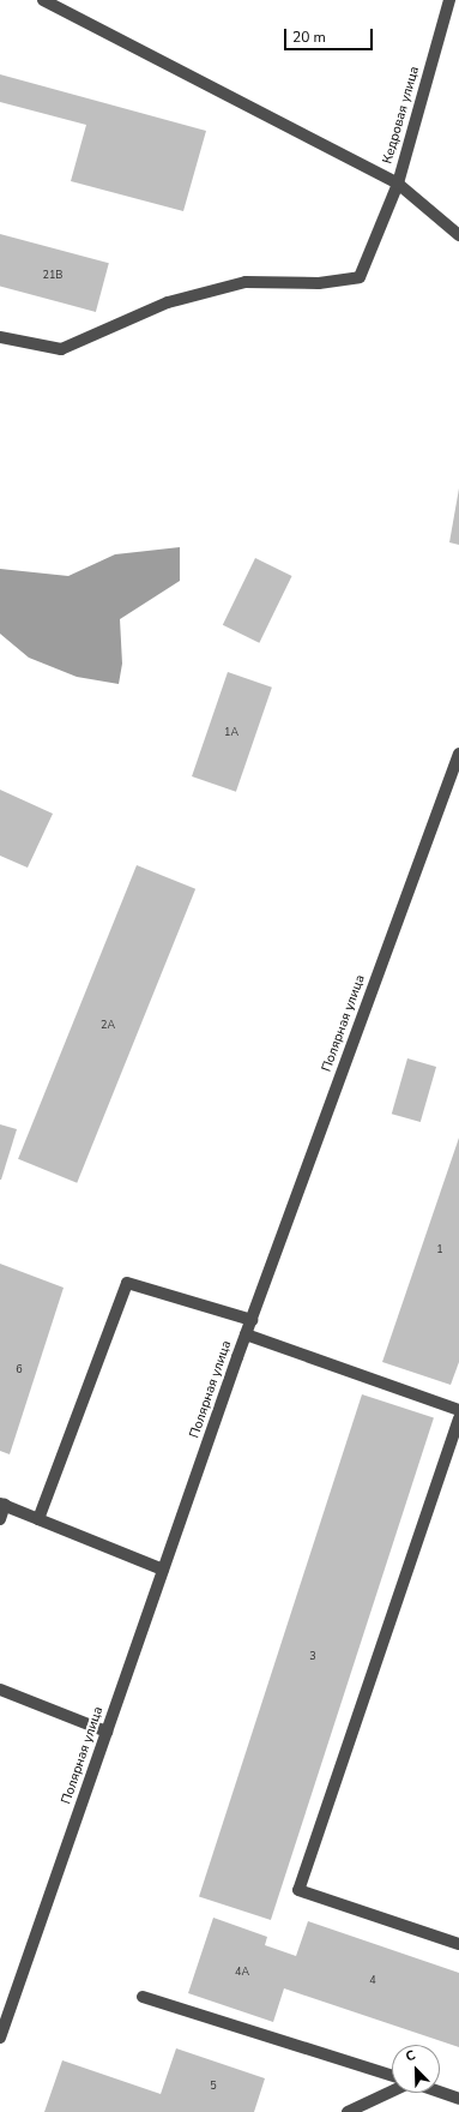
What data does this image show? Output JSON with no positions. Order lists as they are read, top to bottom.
{
  "streets": {
    "street": ["Кедровая улица", "Полярная улица"]
  },
  "house_numbers": [
    "21В",
    "1А",
    "2А",
    "1",
    "6",
    "3",
    "4А",
    "4",
    "5"
  ],
  "scale_bar": "20 m",
  "north": "top left"
}
